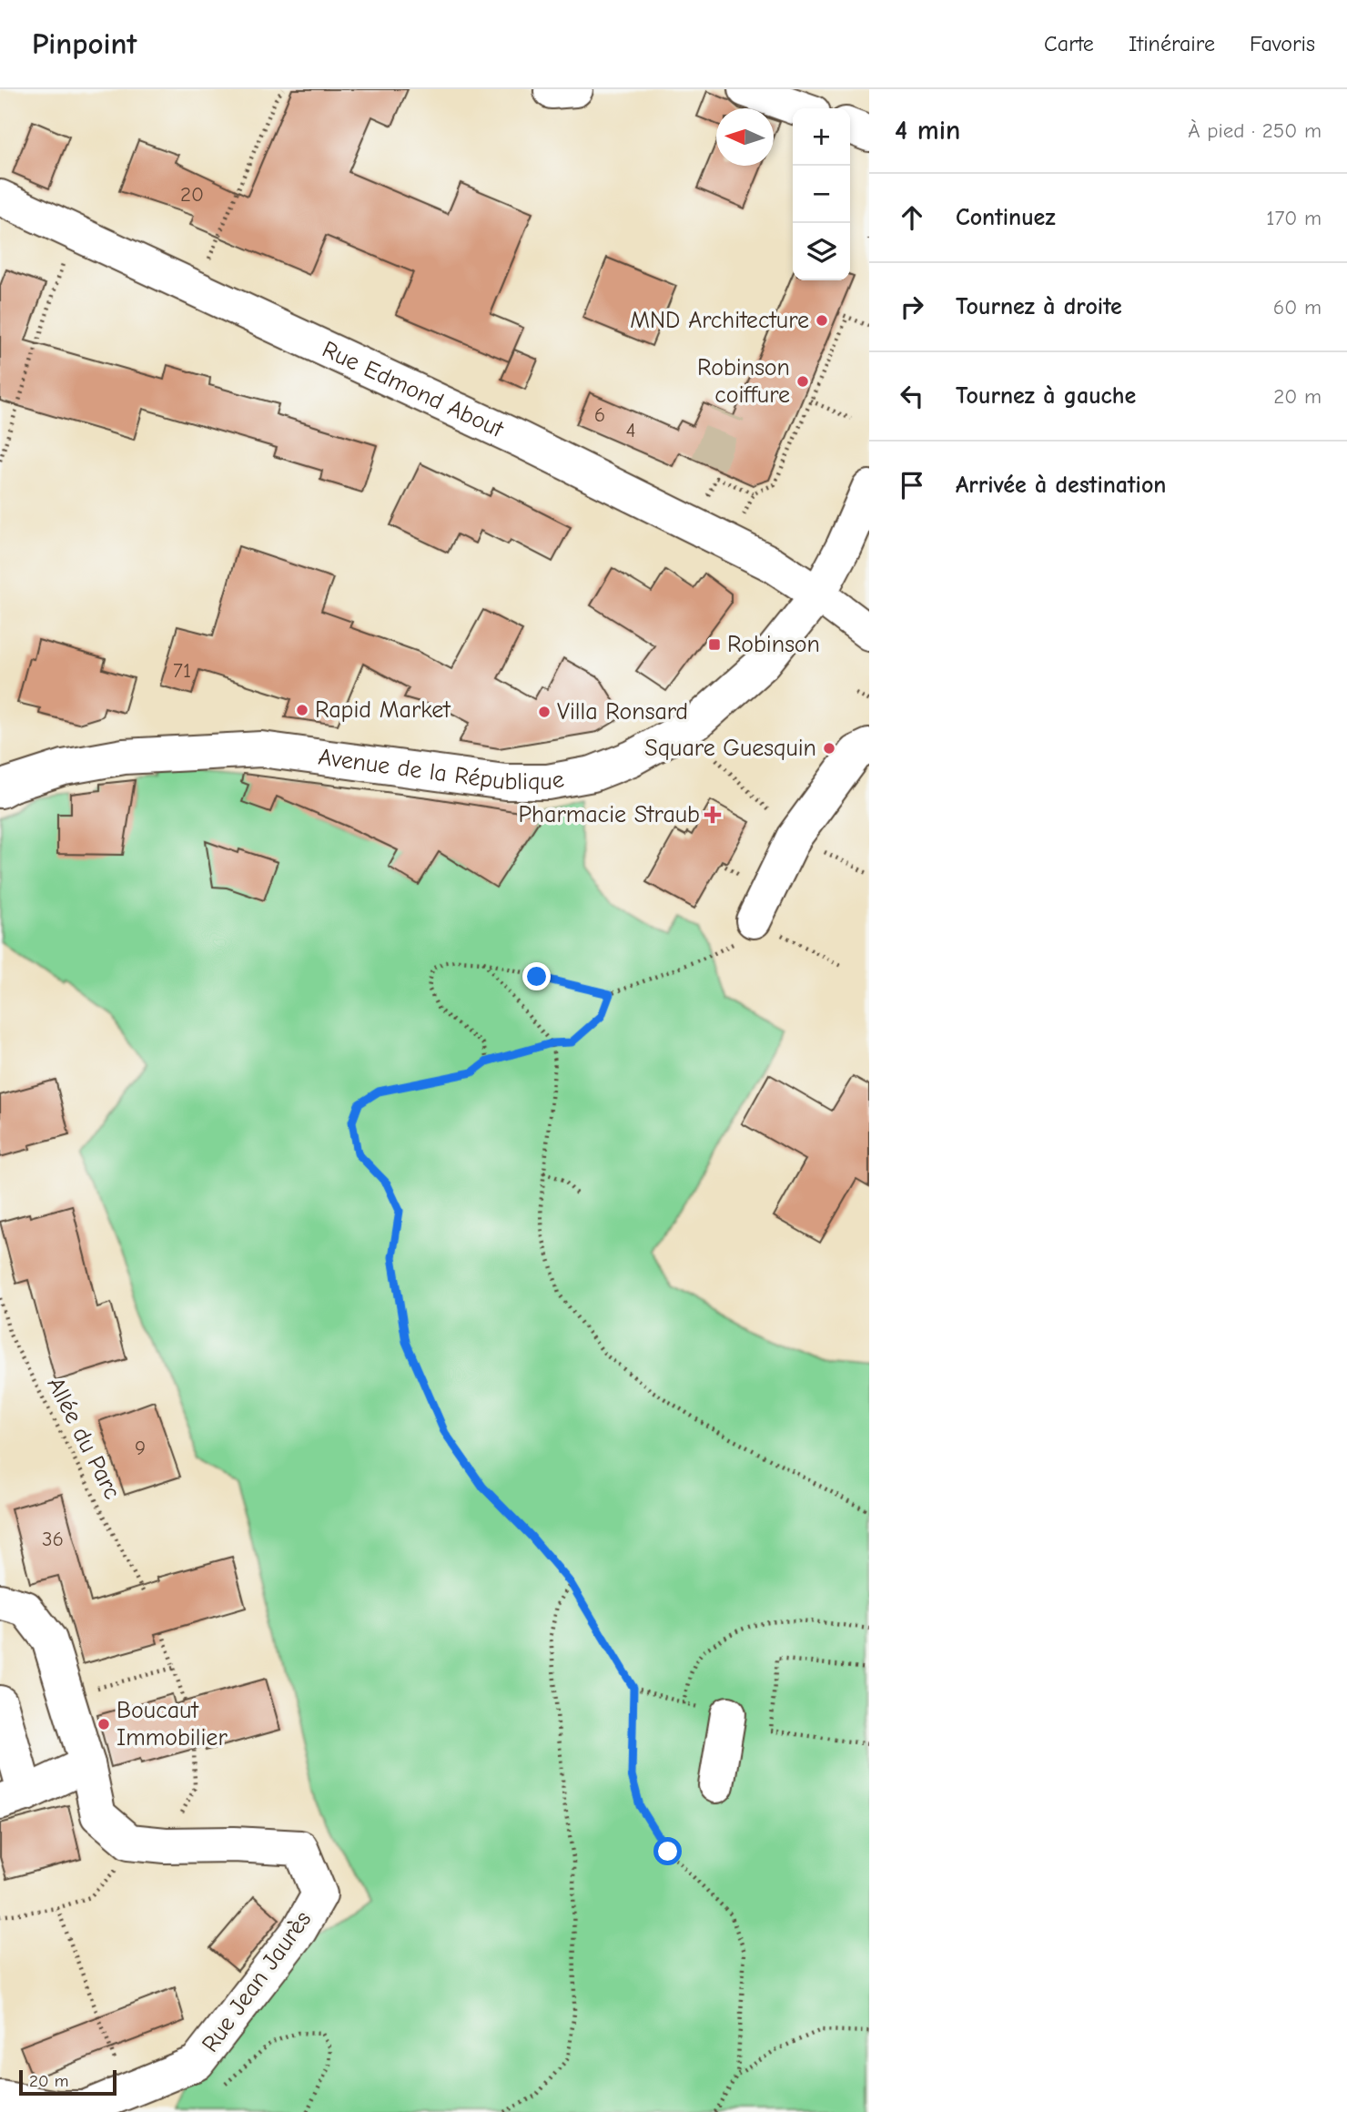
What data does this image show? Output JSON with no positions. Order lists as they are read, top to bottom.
{
  "streets": {
    "street": ["Rue Edmond About", "Avenue de la République", "Rue Jean Jaurès"],
    "path": ["Allée du Parc"]
  },
  "crossings": [
    ["Rue Edmond About", "Avenue de la République"]
  ],
  "places": {
    "other": [
      "MND Architecture",
      "Robinson coiffure",
      "Rapid Market",
      "Villa Ronsard",
      "Square Guesquin",
      "Boucaut Immobilier"
    ],
    "transit": ["Robinson"],
    "health": ["Pharmacie Straub"]
  },
  "house_numbers": [
    "20",
    "6",
    "4",
    "71",
    "9",
    "36"
  ],
  "scale_bar": "20 m",
  "north": "left",
  "page": {
    "header": "Pinpoint",
    "nav": ["Carte", "Itinéraire", "Favoris"],
    "heading": ["4 min", "À pied · 250 m"],
    "map_buttons": ["+", "−"],
    "list": [
      ["Continuez", "170 m"],
      ["Tournez à droite", "60 m"],
      ["Tournez à gauche", "20 m"],
      "Arrivée à destination"
    ],
    "scale": "20 m"
  }
}
